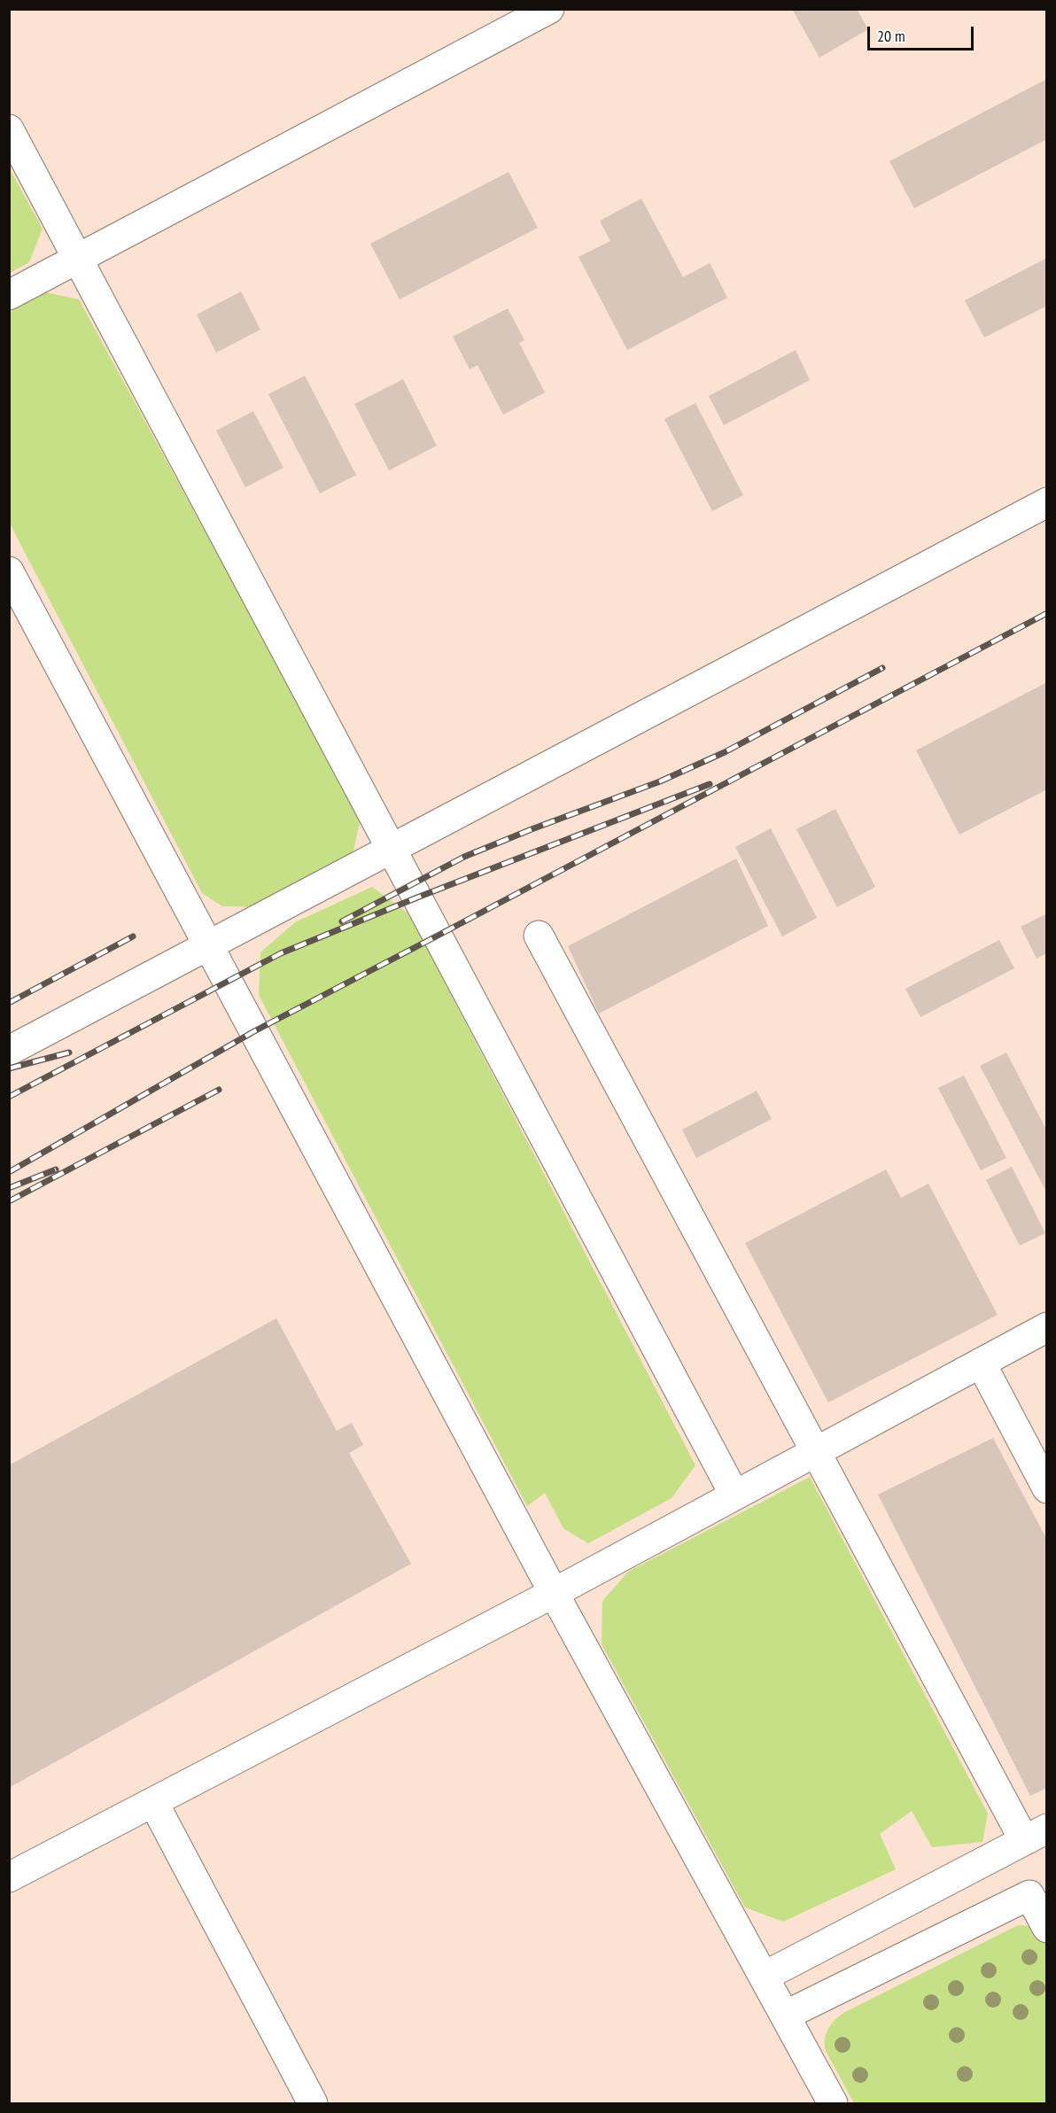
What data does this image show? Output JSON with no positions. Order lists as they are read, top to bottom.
{
  "scale_bar": "20 m"
}
